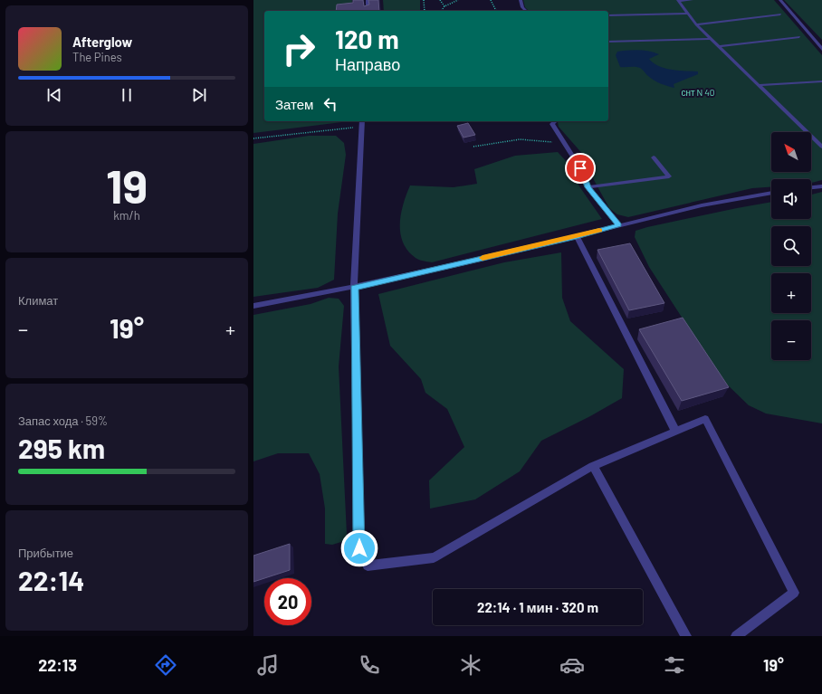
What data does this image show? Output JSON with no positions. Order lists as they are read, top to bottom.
{
  "parks": ["снт N 40"],
  "north": "top left",
  "page": {
    "turn": ["120 m", "Направо"],
    "song": ["Afterglow", "The Pines"],
    "then": "Затем",
    "tile": [
      ["19", "km/h"],
      "Климат",
      ["Запас хода · 59%", "295 km"],
      ["Прибытие", "22:14"]
    ],
    "map_buttons": ["+", "−"],
    "heat": ["−", "19°", "+"],
    "limit": "20",
    "trip": "22:14 · 1 мин · 320 m",
    "tabs": ["22:13", "19°"]
  }
}
